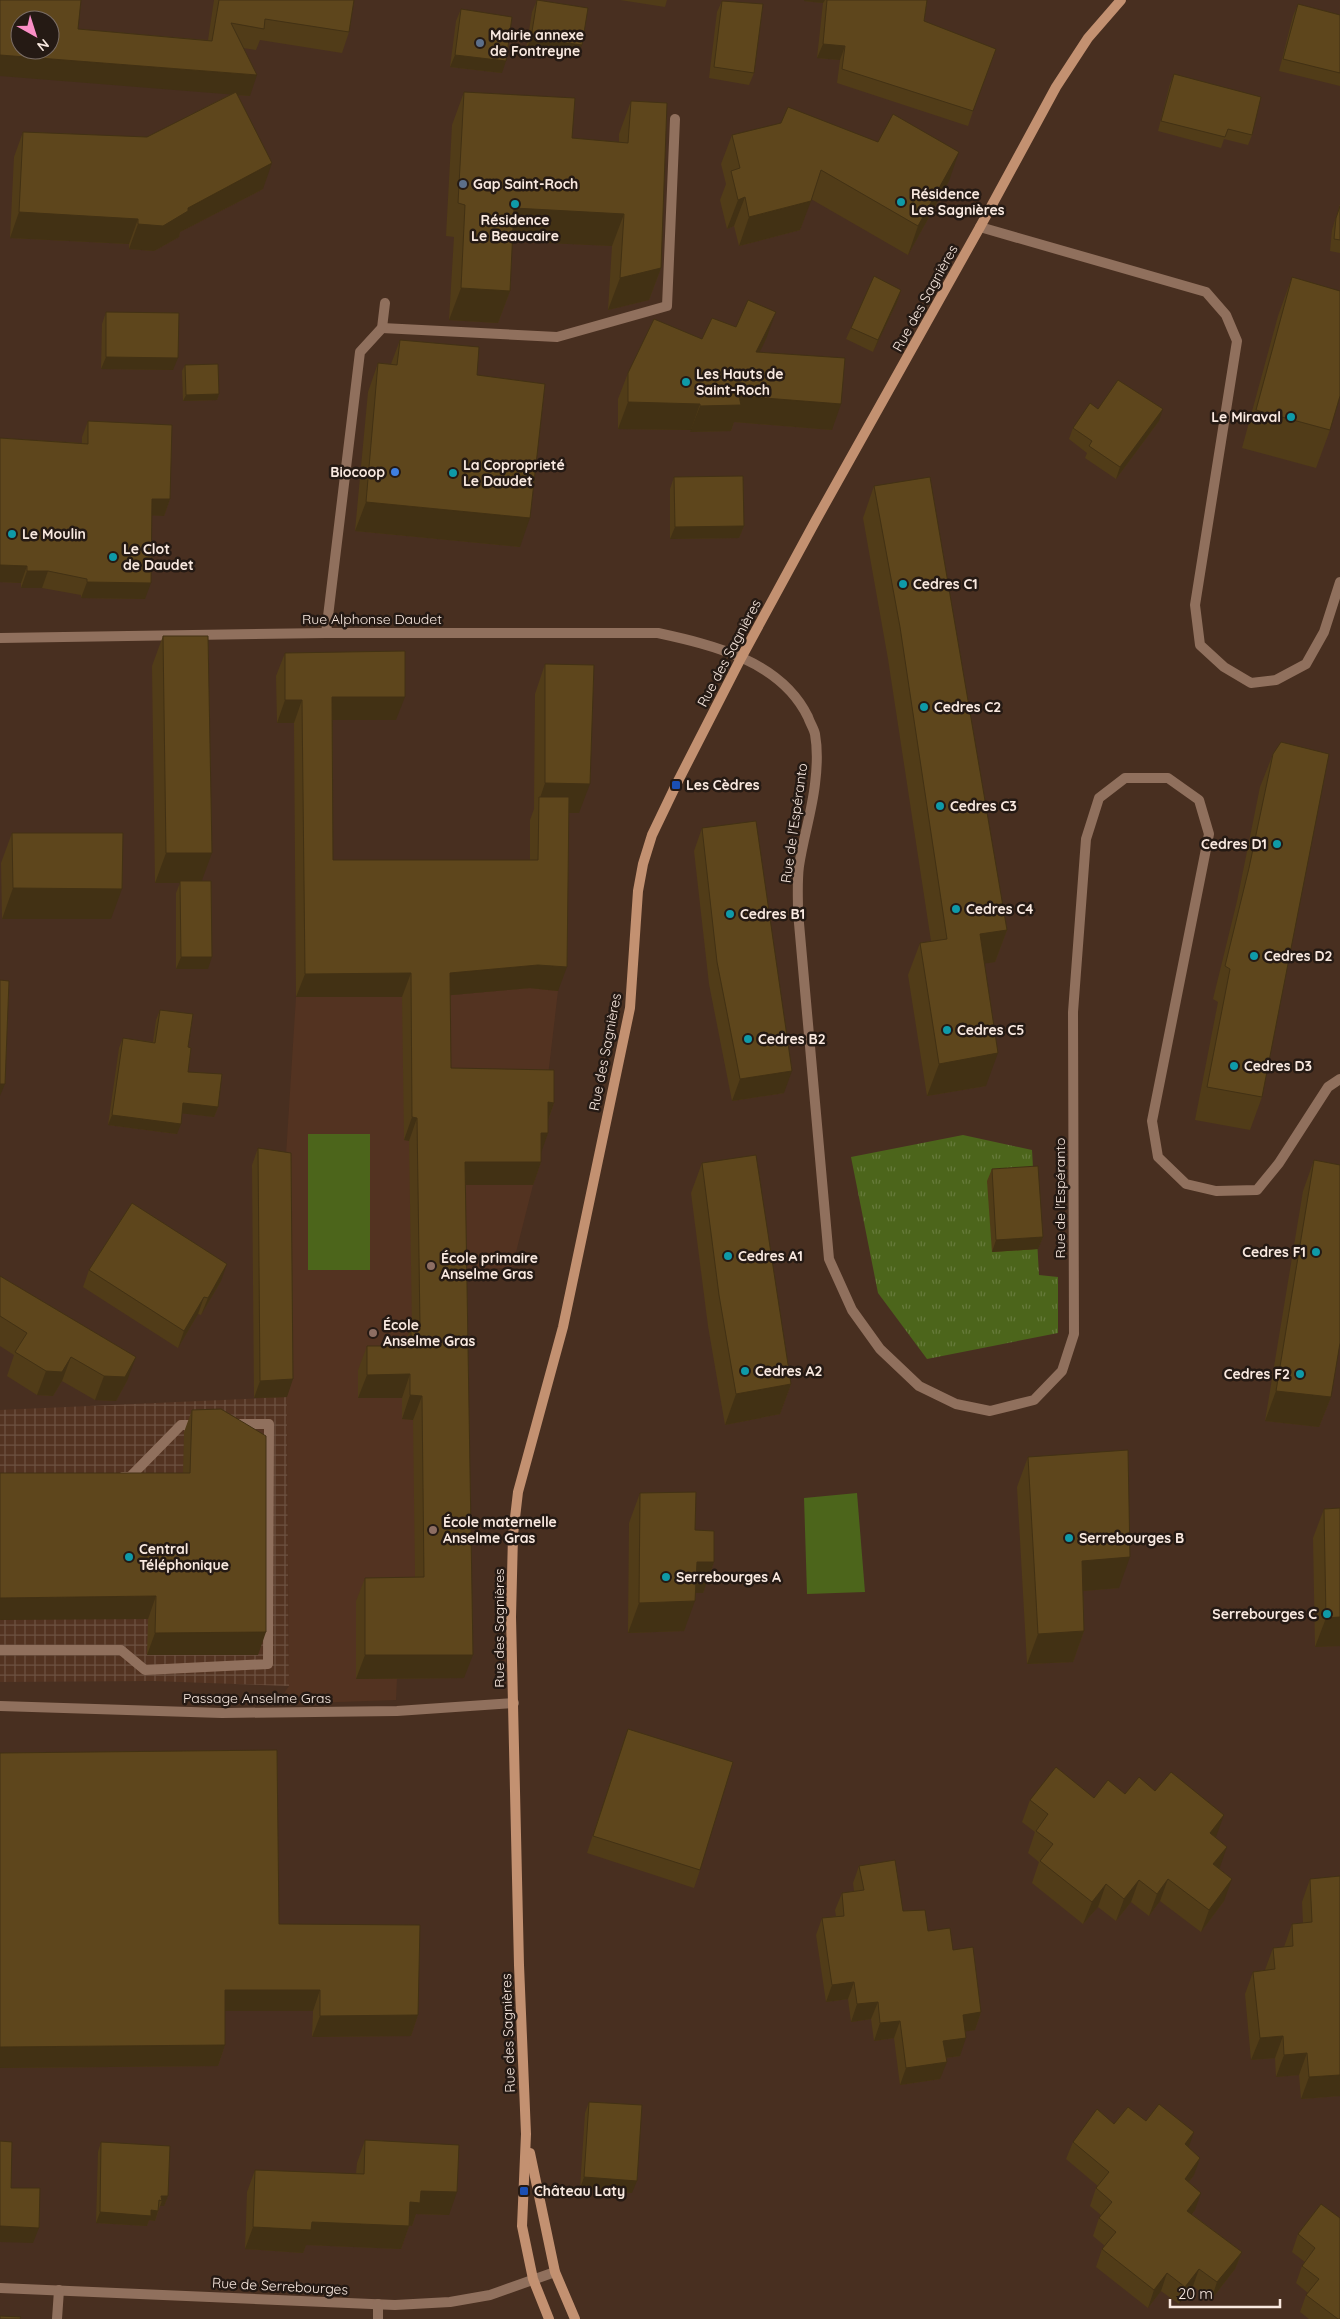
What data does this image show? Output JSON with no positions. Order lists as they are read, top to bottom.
{
  "streets": {
    "main road": ["Rue des Sagnières"],
    "street": [
      "Rue Alphonse Daudet",
      "Rue de l'Espéranto",
      "Passage Anselme Gras",
      "Rue de Serrebourges"
    ]
  },
  "crossings": [
    ["Rue des Sagnières", "Rue Alphonse Daudet"],
    ["Rue des Sagnières", "Rue de l'Espéranto"],
    ["Rue des Sagnières", "Passage Anselme Gras"],
    ["Rue des Sagnières", "Rue de Serrebourges"],
    ["Rue Alphonse Daudet", "Rue de l'Espéranto"]
  ],
  "places": {
    "other": [
      "Mairie annexe de Fontreyne",
      "Gap Saint-Roch",
      "Résidence Les Sagnières",
      "Résidence Le Beaucaire",
      "Les Hauts de Saint-Roch",
      "Le Miraval",
      "Biocoop",
      "La Coproprieté Le Daudet",
      "Le Moulin",
      "Le Clot de Daudet",
      "Cedres C1",
      "Cedres C2",
      "Cedres C3",
      "Cedres D1",
      "Cedres C4",
      "Cedres B1",
      "Cedres D2",
      "Cedres C5",
      "Cedres B2",
      "Cedres D3",
      "Cedres F1",
      "Cedres A1",
      "École primaire Anselme Gras",
      "École Anselme Gras",
      "Cedres A2",
      "Cedres F2",
      "École maternelle Anselme Gras",
      "Serrebourges B",
      "Central Téléphonique",
      "Serrebourges A",
      "Serrebourges C"
    ],
    "transit": ["Les Cèdres", "Château Laty"]
  },
  "scale_bar": "20 m",
  "north": "bottom right"
}
